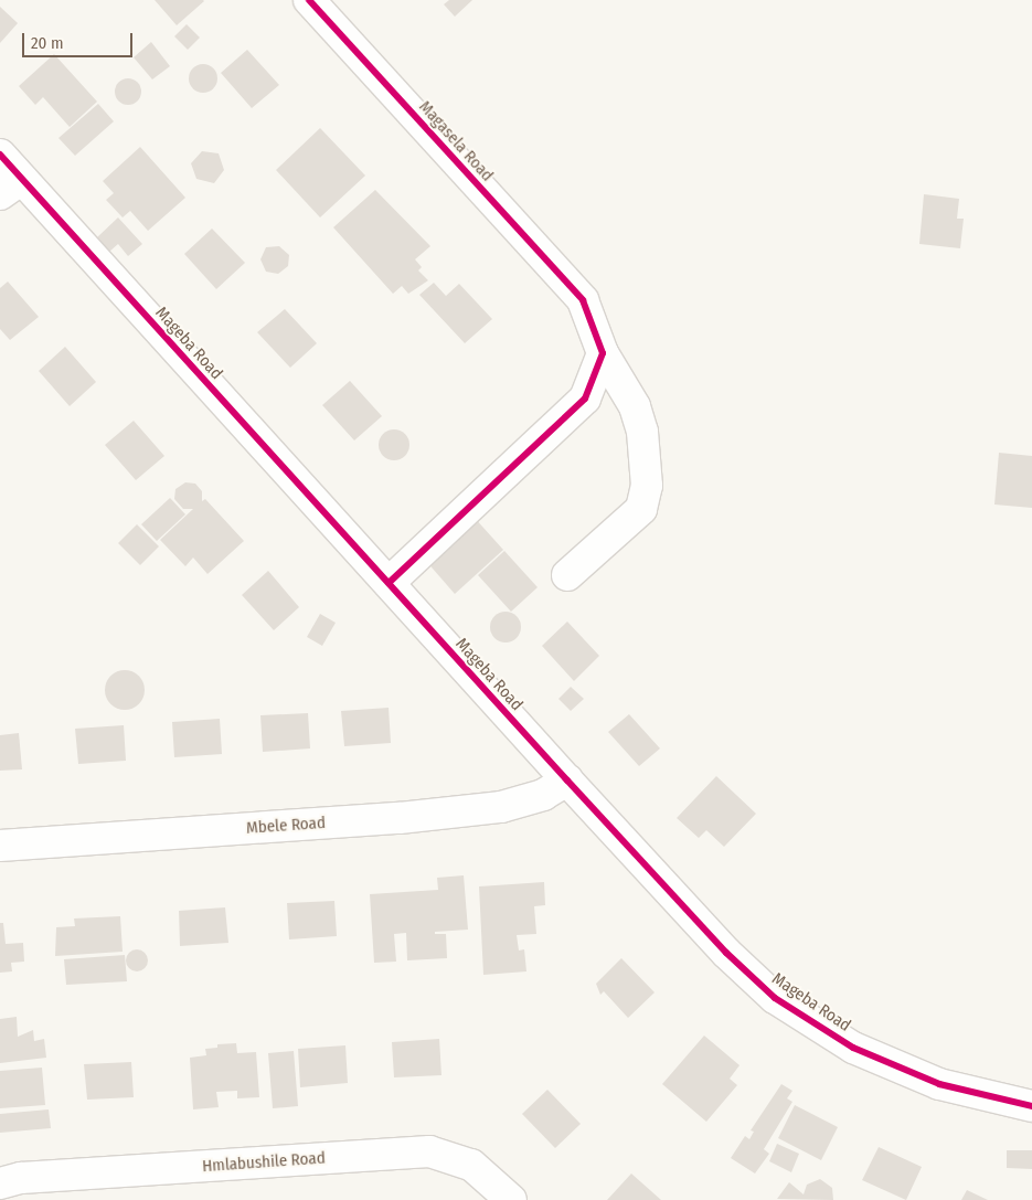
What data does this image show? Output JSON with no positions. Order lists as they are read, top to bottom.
{
  "streets": {
    "street": [
      "Magasela Road",
      "Mageba Road",
      "Mbele Road",
      "Hmlabushile Road"
    ]
  },
  "crossings": [
    ["Mageba Road", "Mbele Road"]
  ],
  "scale_bar": "20 m"
}
